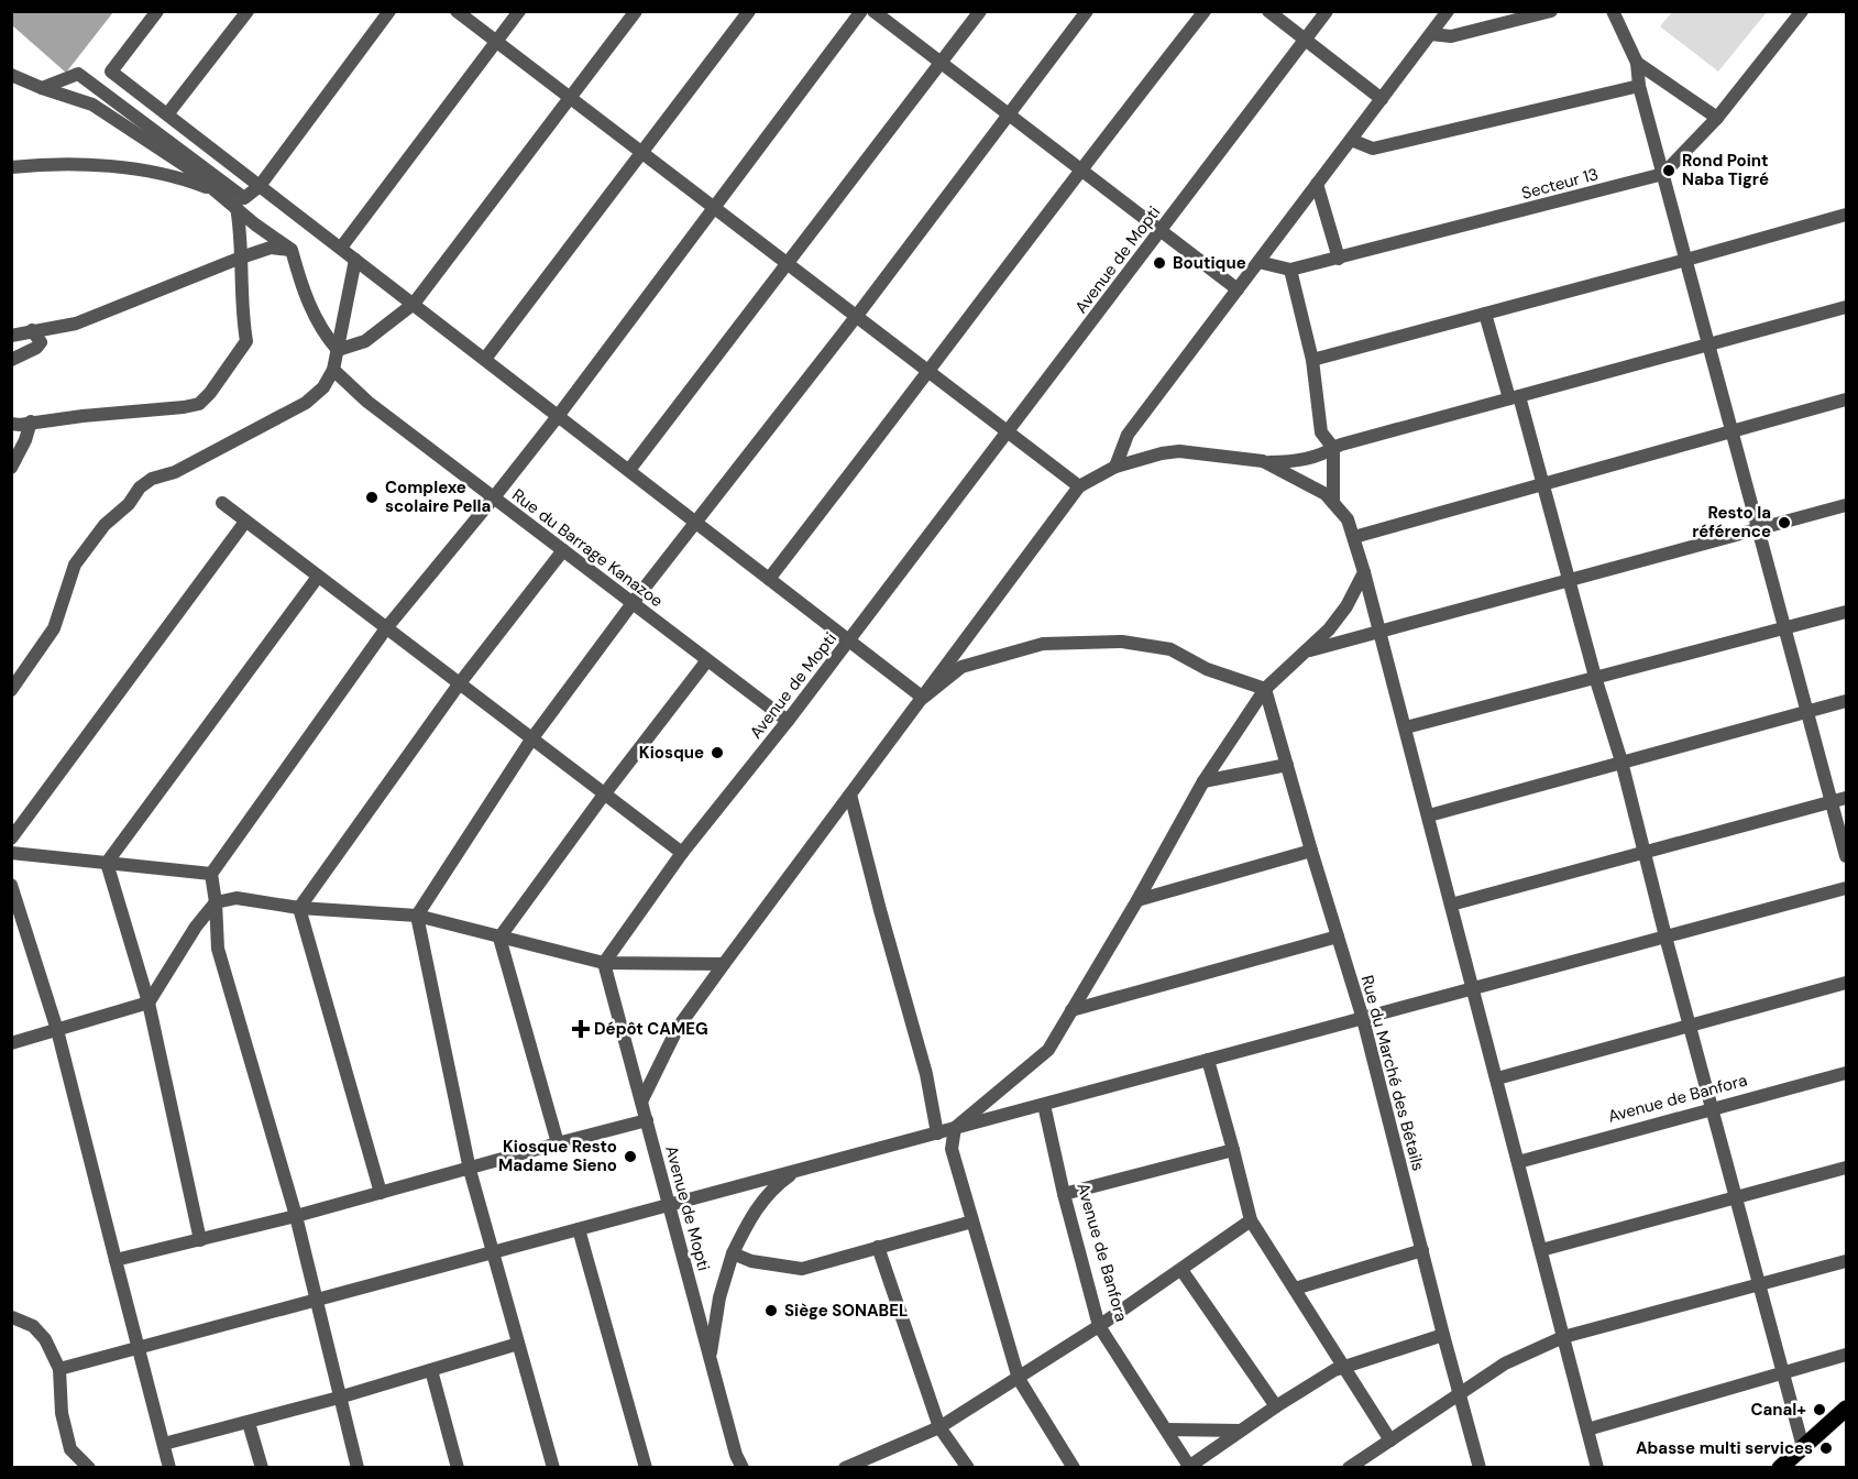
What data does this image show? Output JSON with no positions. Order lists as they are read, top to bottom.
{
  "streets": {
    "street": [
      "Secteur 13",
      "Avenue de Mopti",
      "Rue du Barrage Kanazoe",
      "Rue du Marché des Bétails",
      "Avenue de Banfora"
    ]
  },
  "crossings": [
    ["Avenue de Mopti", "Rue du Barrage Kanazoe"]
  ],
  "places": {
    "other": [
      "Rond Point Naba Tigré",
      "Boutique",
      "Complexe scolaire Pella",
      "Resto la référence",
      "Kiosque",
      "Kiosque Resto Madame Sieno",
      "Siège SONABEL",
      "Canal+",
      "Abasse multi services"
    ],
    "health": ["Dépôt CAMEG"]
  }
}
